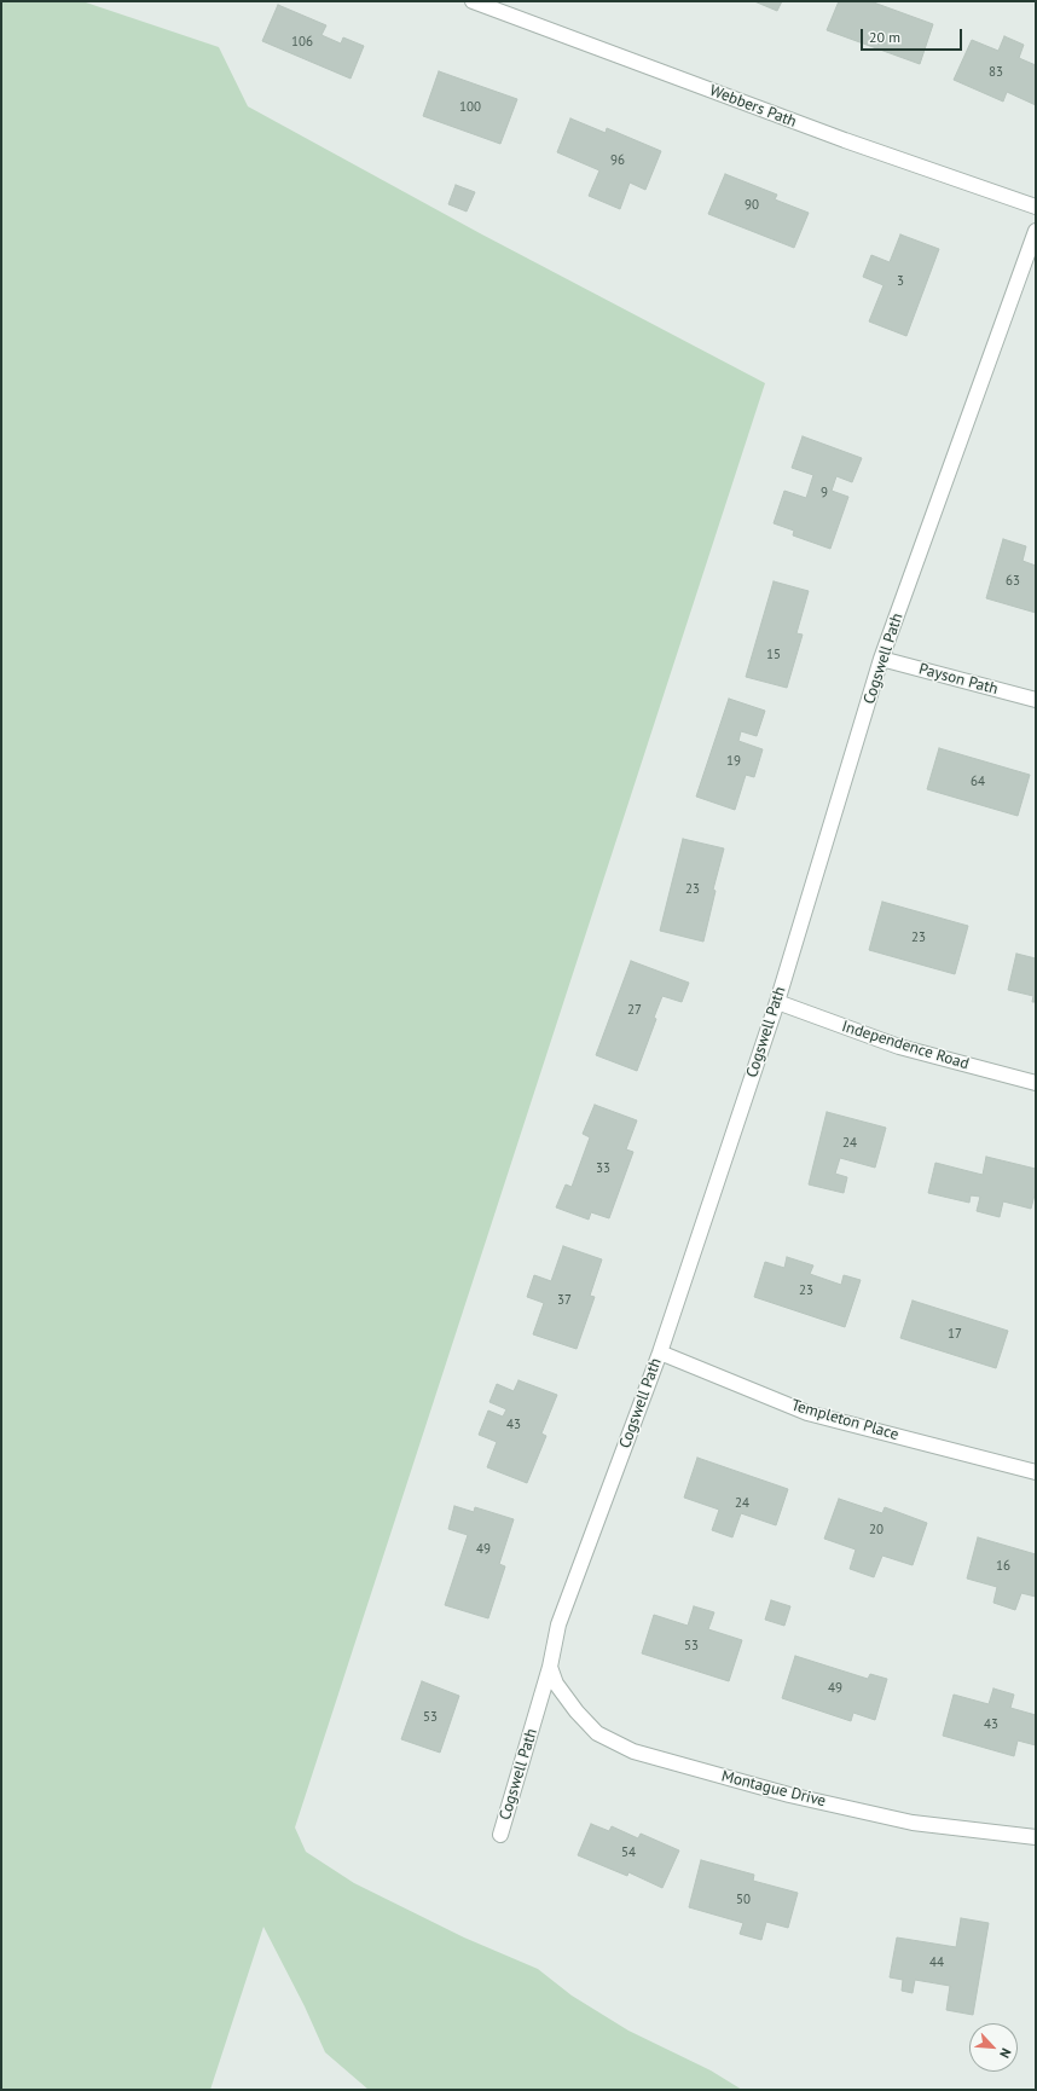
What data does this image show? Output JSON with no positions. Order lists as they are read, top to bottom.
{
  "streets": {
    "street": [
      "Webbers Path",
      "Cogswell Path",
      "Payson Path",
      "Independence Road",
      "Templeton Place",
      "Montague Drive"
    ]
  },
  "crossings": [
    ["Cogswell Path", "Payson Path"],
    ["Cogswell Path", "Independence Road"],
    ["Cogswell Path", "Templeton Place"],
    ["Cogswell Path", "Montague Drive"]
  ],
  "house_numbers": [
    "106",
    "83",
    "100",
    "96",
    "90",
    "3",
    "9",
    "63",
    "15",
    "19",
    "64",
    "23",
    "23",
    "27",
    "24",
    "33",
    "23",
    "37",
    "17",
    "43",
    "24",
    "20",
    "49",
    "16",
    "53",
    "49",
    "53",
    "43",
    "54",
    "50",
    "44"
  ],
  "scale_bar": "20 m",
  "north": "bottom right"
}
